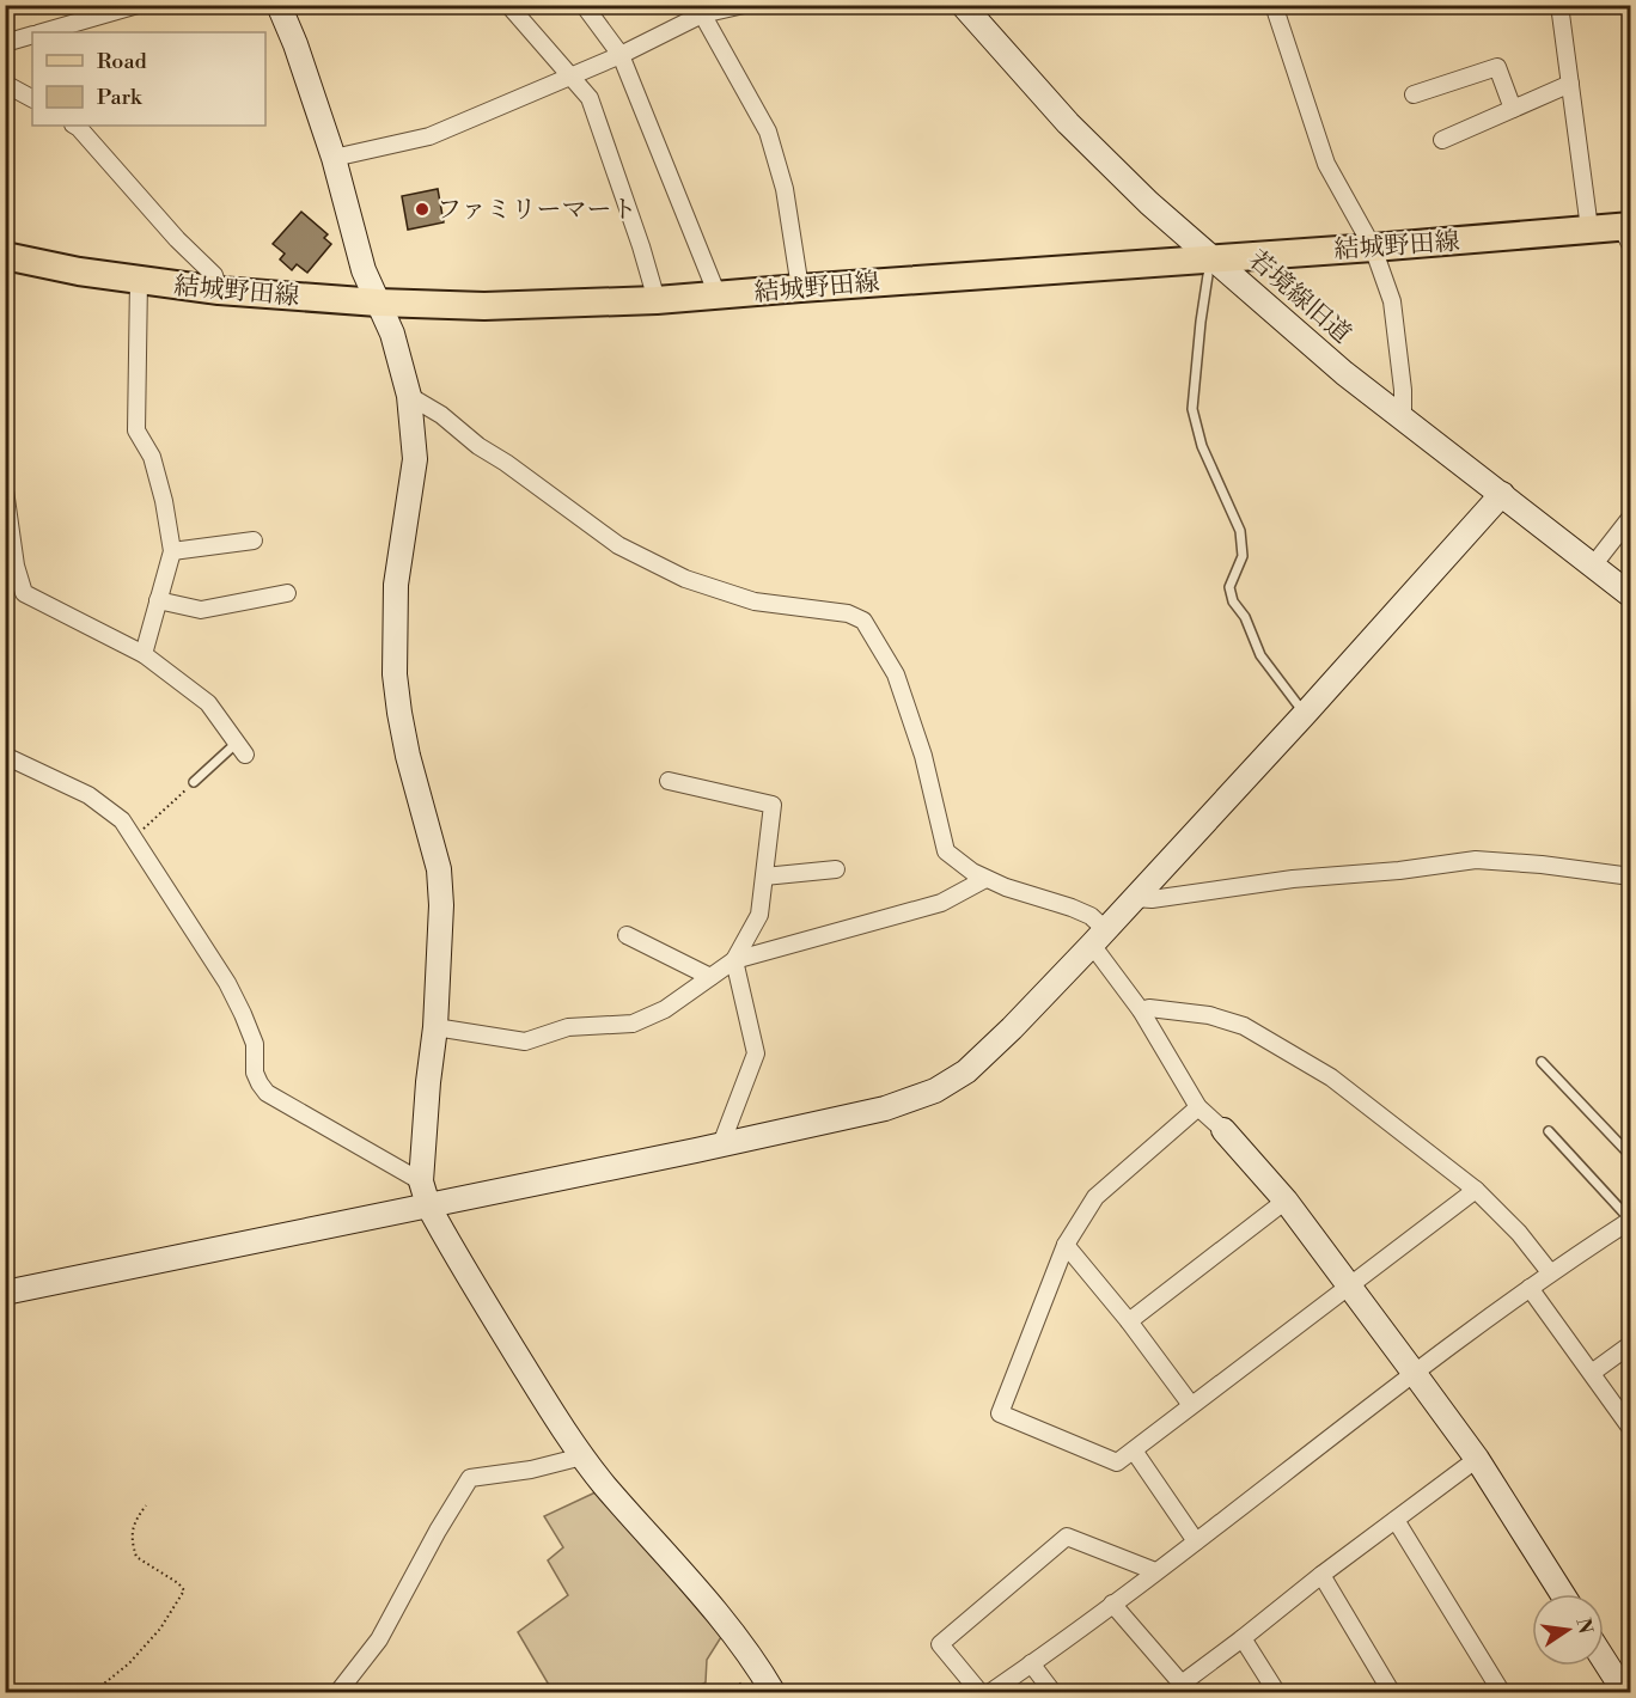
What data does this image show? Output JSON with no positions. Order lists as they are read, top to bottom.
{
  "streets": {
    "main road": ["結城野田線"],
    "street": ["若境線旧道"]
  },
  "crossings": [
    ["結城野田線", "若境線旧道"]
  ],
  "places": ["ファミリーマート"],
  "legend": ["Road", "Park"],
  "north": "right"
}
